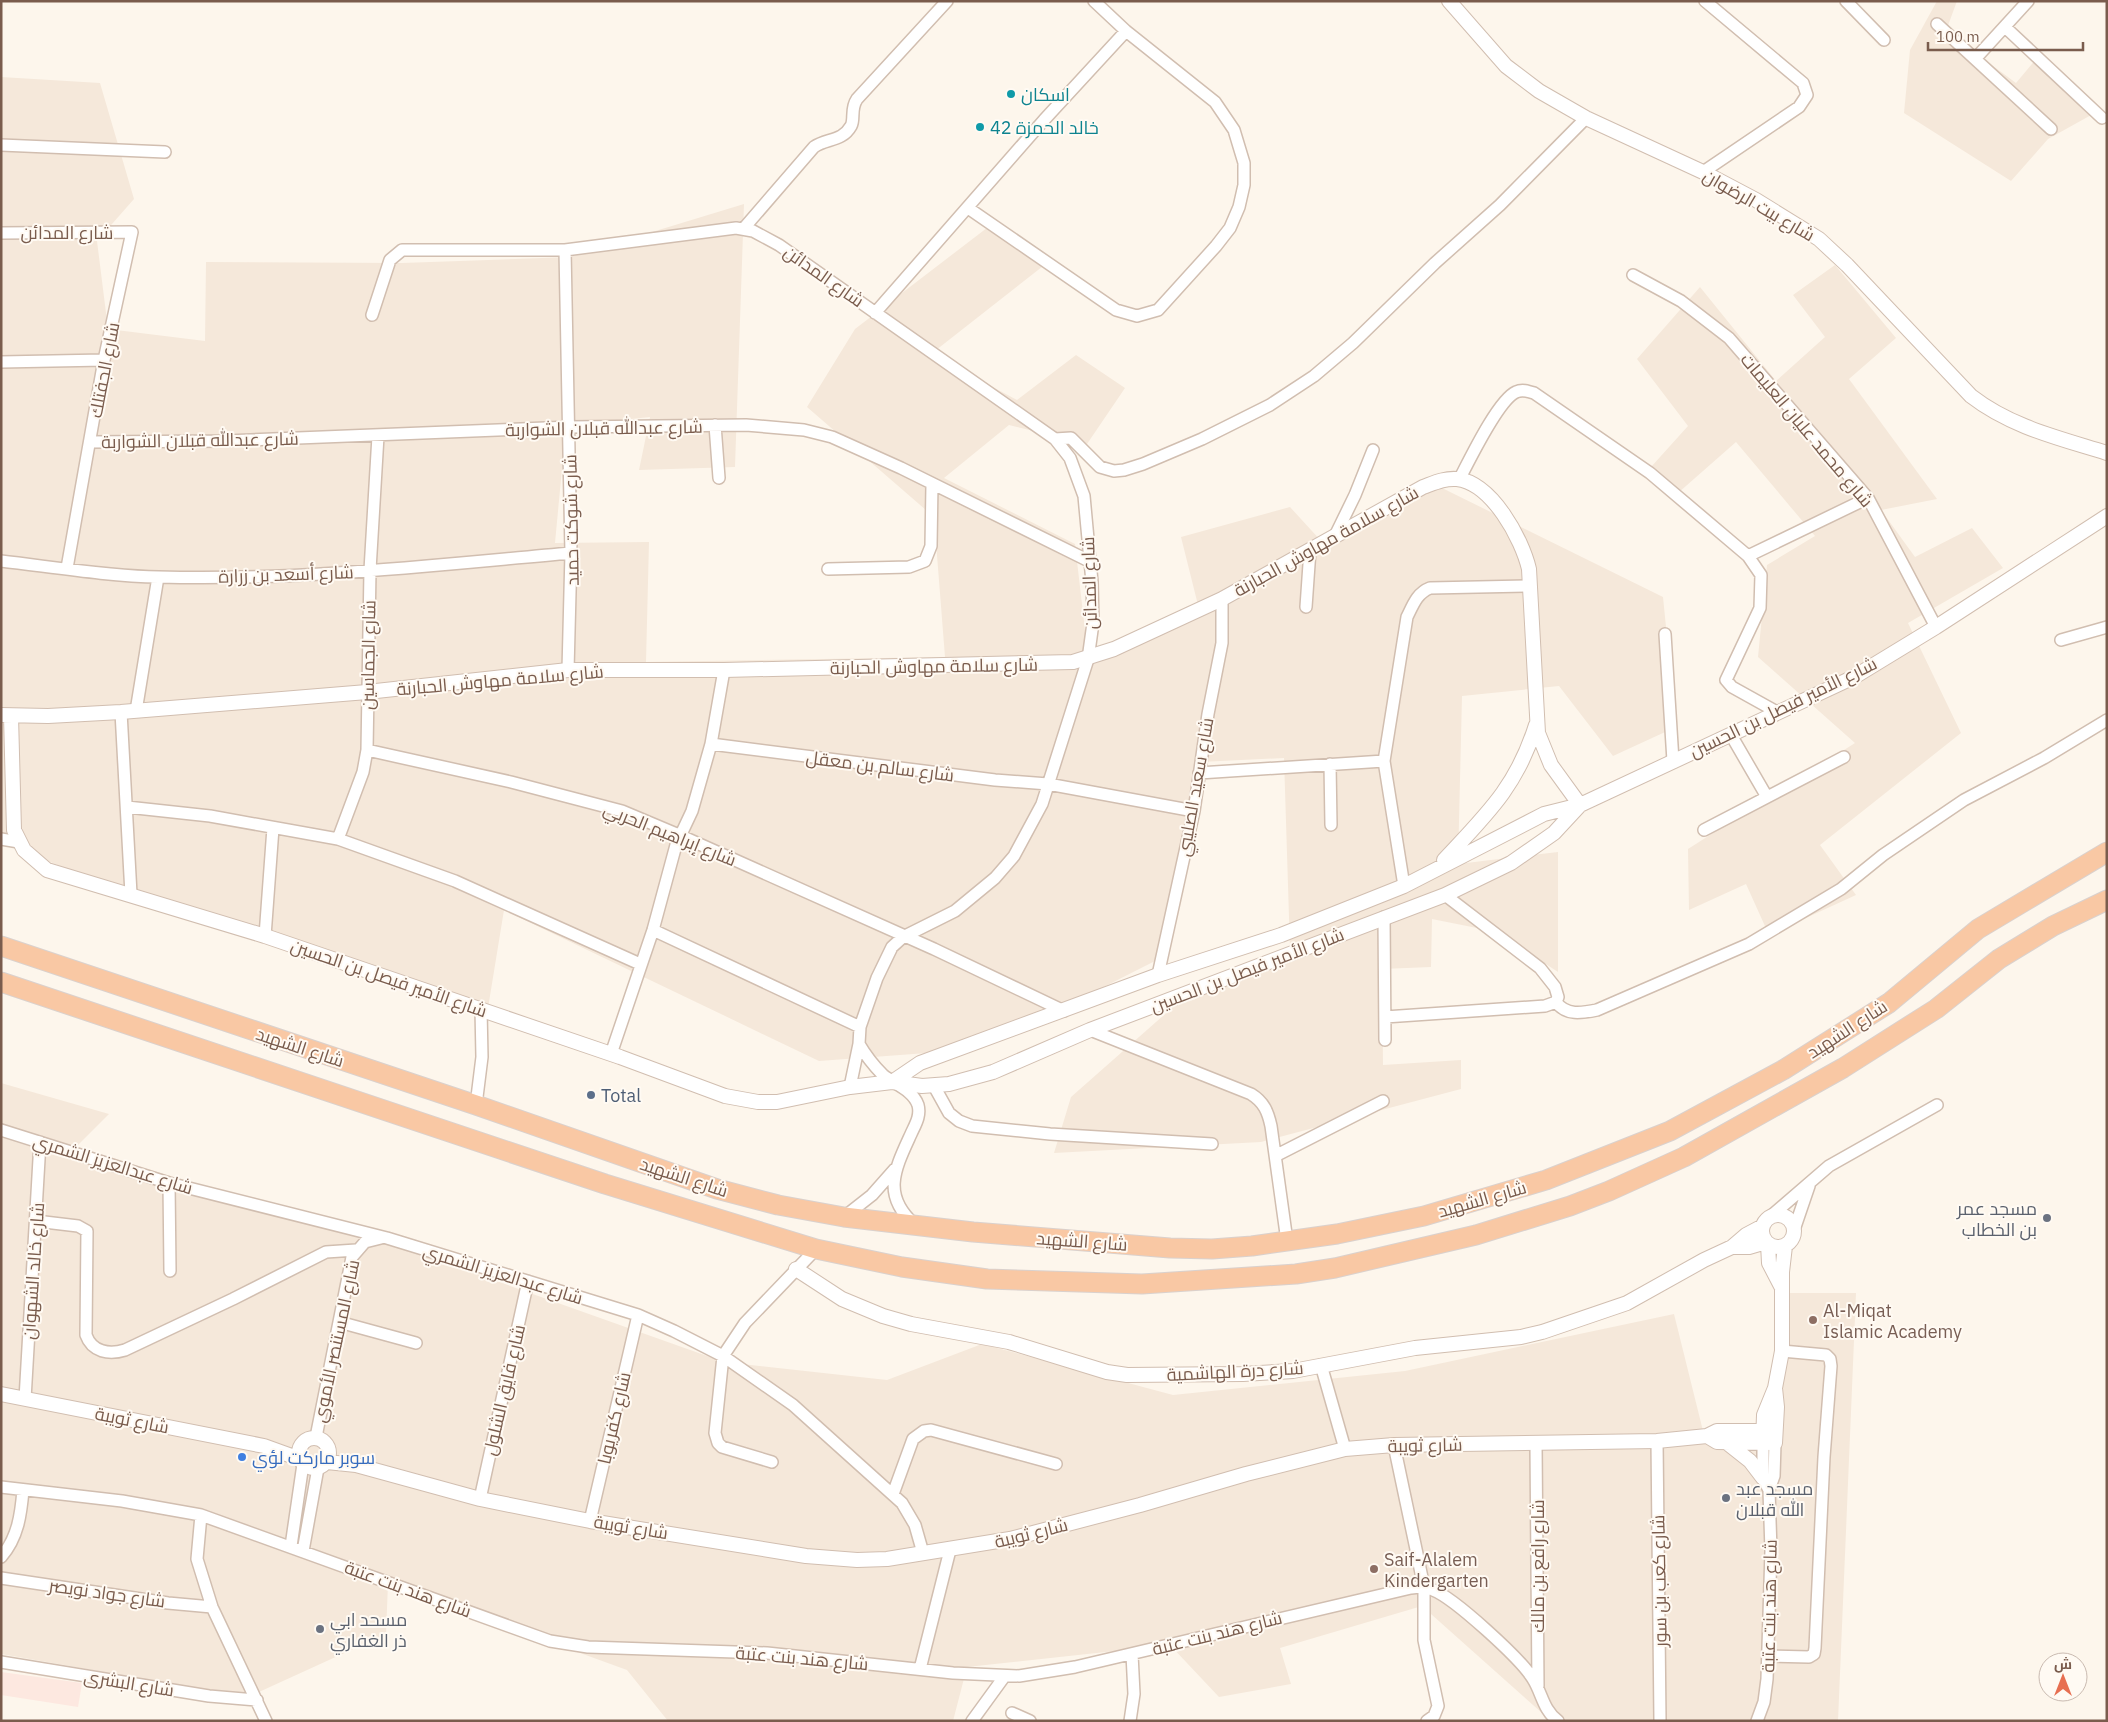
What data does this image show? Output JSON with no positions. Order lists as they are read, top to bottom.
{
  "streets": {
    "highway": ["شارع الشهيد"],
    "street": [
      "شارع بيت الرضوان",
      "شارع المدائن",
      "شارع الجفتلك",
      "شارع عبدالله قبلان الشواربة",
      "شارع محمد عليان العليمات",
      "شارع شوكت حميد",
      "شارع سلامة مهاوش الحبارنة",
      "شارع أسعد بن زرارة",
      "شارع الجماسين",
      "شارع الأمير فيصل بن الحسين",
      "شارع سالم بن معقل",
      "شارع سعيد الصليبي",
      "شارع إبراهيم الحربي",
      "شارع عبدالعزيز الشمري",
      "شارع خالد الشهوان",
      "شارع المستنصر الأموي",
      "شارع درة الهاشمية",
      "شارع فايق الشلول",
      "شارع كفريوبا",
      "شارع ثويبة",
      "شارع رافع بن مالك",
      "شارع كعب بن سور",
      "شارع هند بنت عتبة",
      "شارع جواد نويصر",
      "شارع البشرى"
    ]
  },
  "crossings": [
    ["شارع المدائن", "شارع الجفتلك"],
    ["شارع المدائن", "شارع عبدالله قبلان الشواربة"],
    ["شارع المدائن", "شارع شوكت حميد"],
    ["شارع المدائن", "شارع سلامة مهاوش الحبارنة"],
    ["شارع المدائن", "شارع سالم بن معقل"],
    ["شارع المدائن", "شارع إبراهيم الحربي"],
    ["شارع الجفتلك", "شارع عبدالله قبلان الشواربة"],
    ["شارع الجفتلك", "شارع أسعد بن زرارة"],
    ["شارع عبدالله قبلان الشواربة", "شارع شوكت حميد"],
    ["شارع عبدالله قبلان الشواربة", "شارع الجماسين"],
    ["شارع محمد عليان العليمات", "شارع الأمير فيصل بن الحسين"],
    ["شارع شوكت حميد", "شارع سلامة مهاوش الحبارنة"],
    ["شارع شوكت حميد", "شارع أسعد بن زرارة"],
    ["شارع سلامة مهاوش الحبارنة", "شارع الجماسين"],
    ["شارع سلامة مهاوش الحبارنة", "شارع الأمير فيصل بن الحسين"],
    ["شارع سلامة مهاوش الحبارنة", "شارع سعيد الصليبي"],
    ["شارع أسعد بن زرارة", "شارع الجماسين"],
    ["شارع الجماسين", "شارع إبراهيم الحربي"],
    ["شارع الأمير فيصل بن الحسين", "شارع سعيد الصليبي"],
    ["شارع الأمير فيصل بن الحسين", "شارع إبراهيم الحربي"],
    ["شارع سالم بن معقل", "شارع سعيد الصليبي"],
    ["شارع عبدالعزيز الشمري", "شارع خالد الشهوان"],
    ["شارع عبدالعزيز الشمري", "شارع المستنصر الأموي"],
    ["شارع عبدالعزيز الشمري", "شارع فايق الشلول"],
    ["شارع عبدالعزيز الشمري", "شارع كفريوبا"],
    ["شارع عبدالعزيز الشمري", "شارع ثويبة"],
    ["شارع خالد الشهوان", "شارع ثويبة"],
    ["شارع المستنصر الأموي", "شارع ثويبة"],
    ["شارع درة الهاشمية", "شارع هند بنت عتبة"],
    ["شارع فايق الشلول", "شارع ثويبة"],
    ["شارع كفريوبا", "شارع ثويبة"],
    ["شارع ثويبة", "شارع رافع بن مالك"],
    ["شارع ثويبة", "شارع كعب بن سور"],
    ["شارع ثويبة", "شارع هند بنت عتبة"]
  ],
  "places": [
    "اسكان",
    "خالد الحمزة 42",
    "Total",
    "مسجد عمر بن الخطاب",
    "Al-Miqat Islamic Academy",
    "سوبر ماركت لؤي",
    "مسجد عبد الله قبلان",
    "Saif-Alalem Kindergarten",
    "مسحد ابي ذر الغفاري"
  ],
  "scale_bar": "100 m",
  "north": "top"
}
